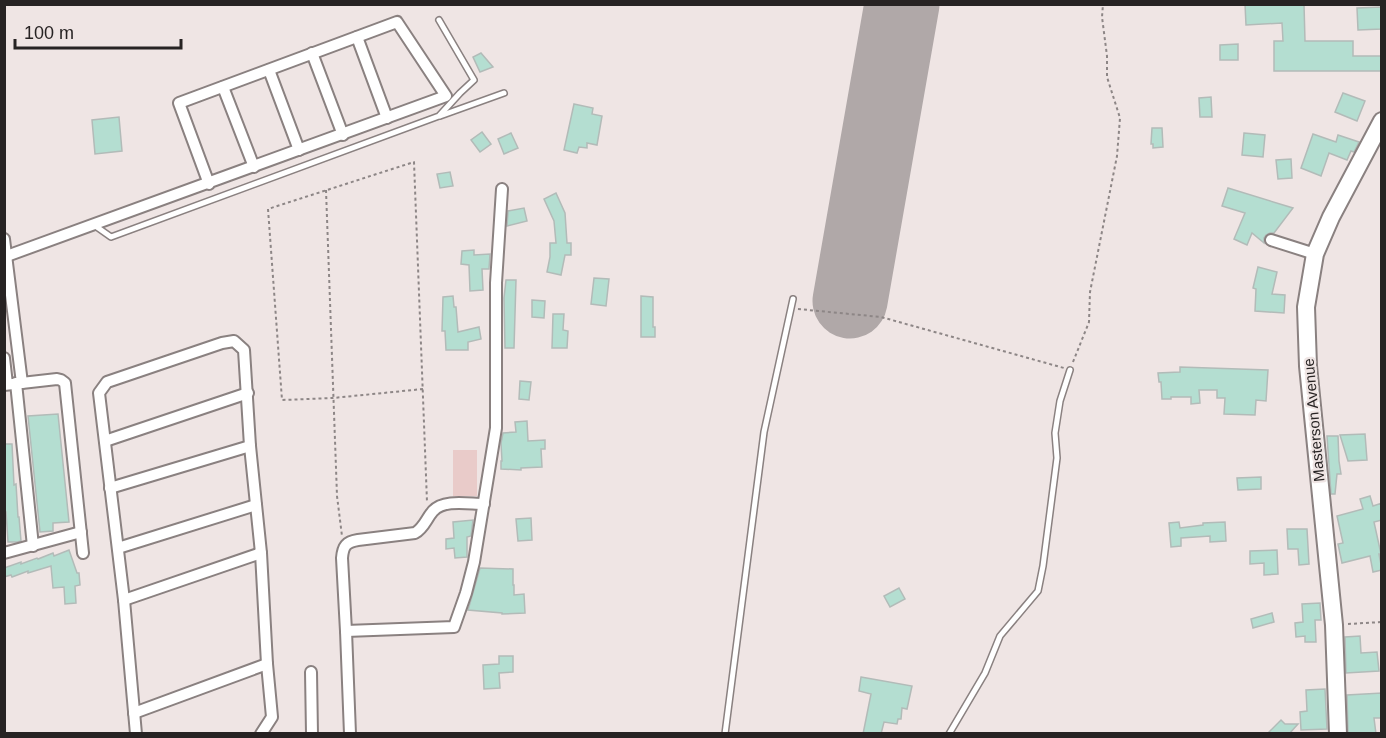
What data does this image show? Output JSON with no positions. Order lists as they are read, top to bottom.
{
  "streets": {
    "main road": ["Masterson Avenue"]
  },
  "scale_bar": "100 m"
}
